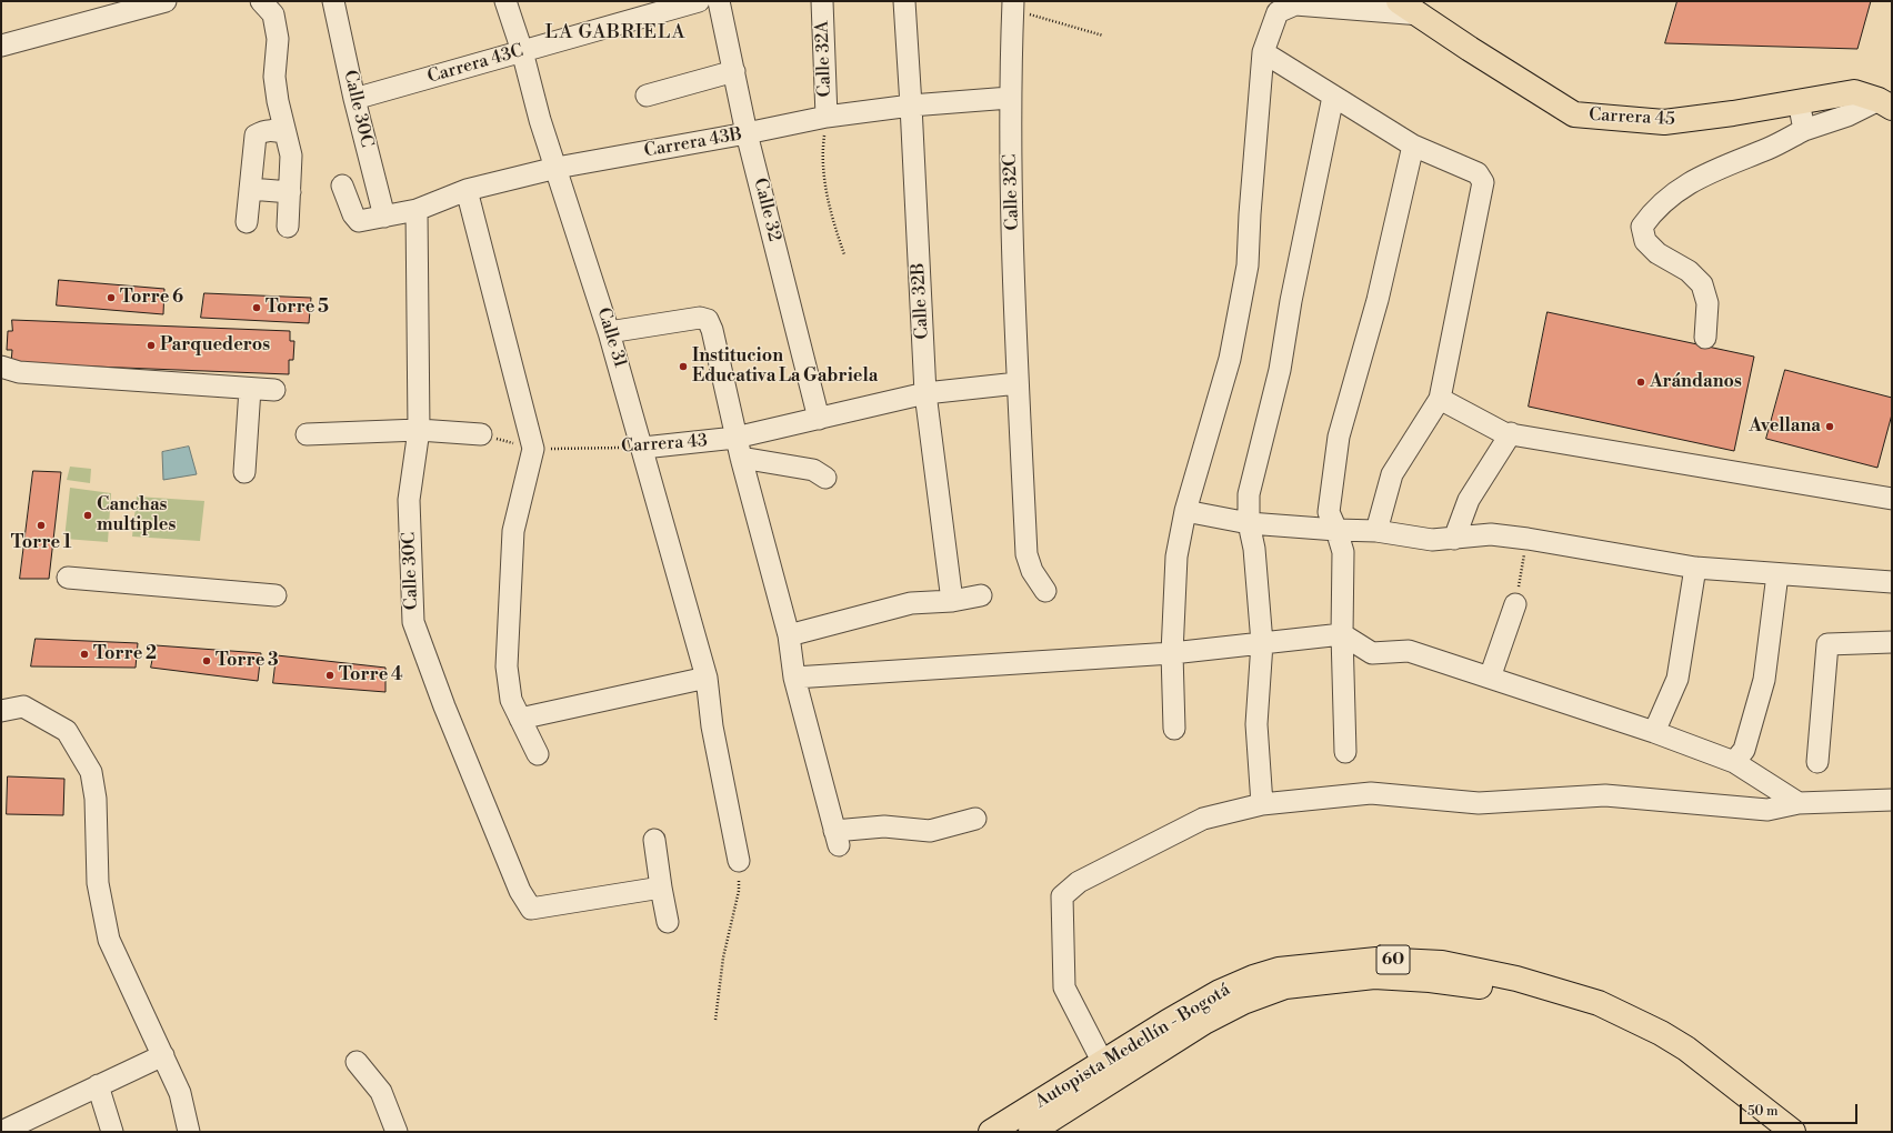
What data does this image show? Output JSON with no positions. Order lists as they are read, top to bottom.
{
  "streets": {
    "main road": ["Carrera 45", "60", "Autopista Medellín - Bogotá"],
    "street": [
      "Calle 32A",
      "Carrera 43C",
      "Calle 30C",
      "Carrera 43B",
      "Calle 32C",
      "Calle 32",
      "Calle 32B",
      "Calle 31",
      "Carrera 43"
    ]
  },
  "crossings": [
    ["Calle 32A", "Carrera 43B"],
    ["Carrera 43C", "Calle 30C"],
    ["Carrera 43C", "Calle 31"],
    ["Calle 30C", "Carrera 43B"],
    ["Carrera 43B", "Calle 32C"],
    ["Carrera 43B", "Calle 32"],
    ["Carrera 43B", "Calle 32B"],
    ["Carrera 43B", "Calle 31"],
    ["Calle 32C", "Carrera 43"],
    ["Calle 32", "Carrera 43"],
    ["Calle 32B", "Carrera 43"],
    ["Calle 31", "Carrera 43"]
  ],
  "districts": ["LA GABRIELA"],
  "places": [
    "Torre 6",
    "Torre 5",
    "Parquederos",
    "Institucion Educativa La Gabriela",
    "Arándanos",
    "Avellana",
    "Canchas multiples",
    "Torre 1",
    "Torre 2",
    "Torre 3",
    "Torre 4"
  ],
  "scale_bar": "50 m"
}
